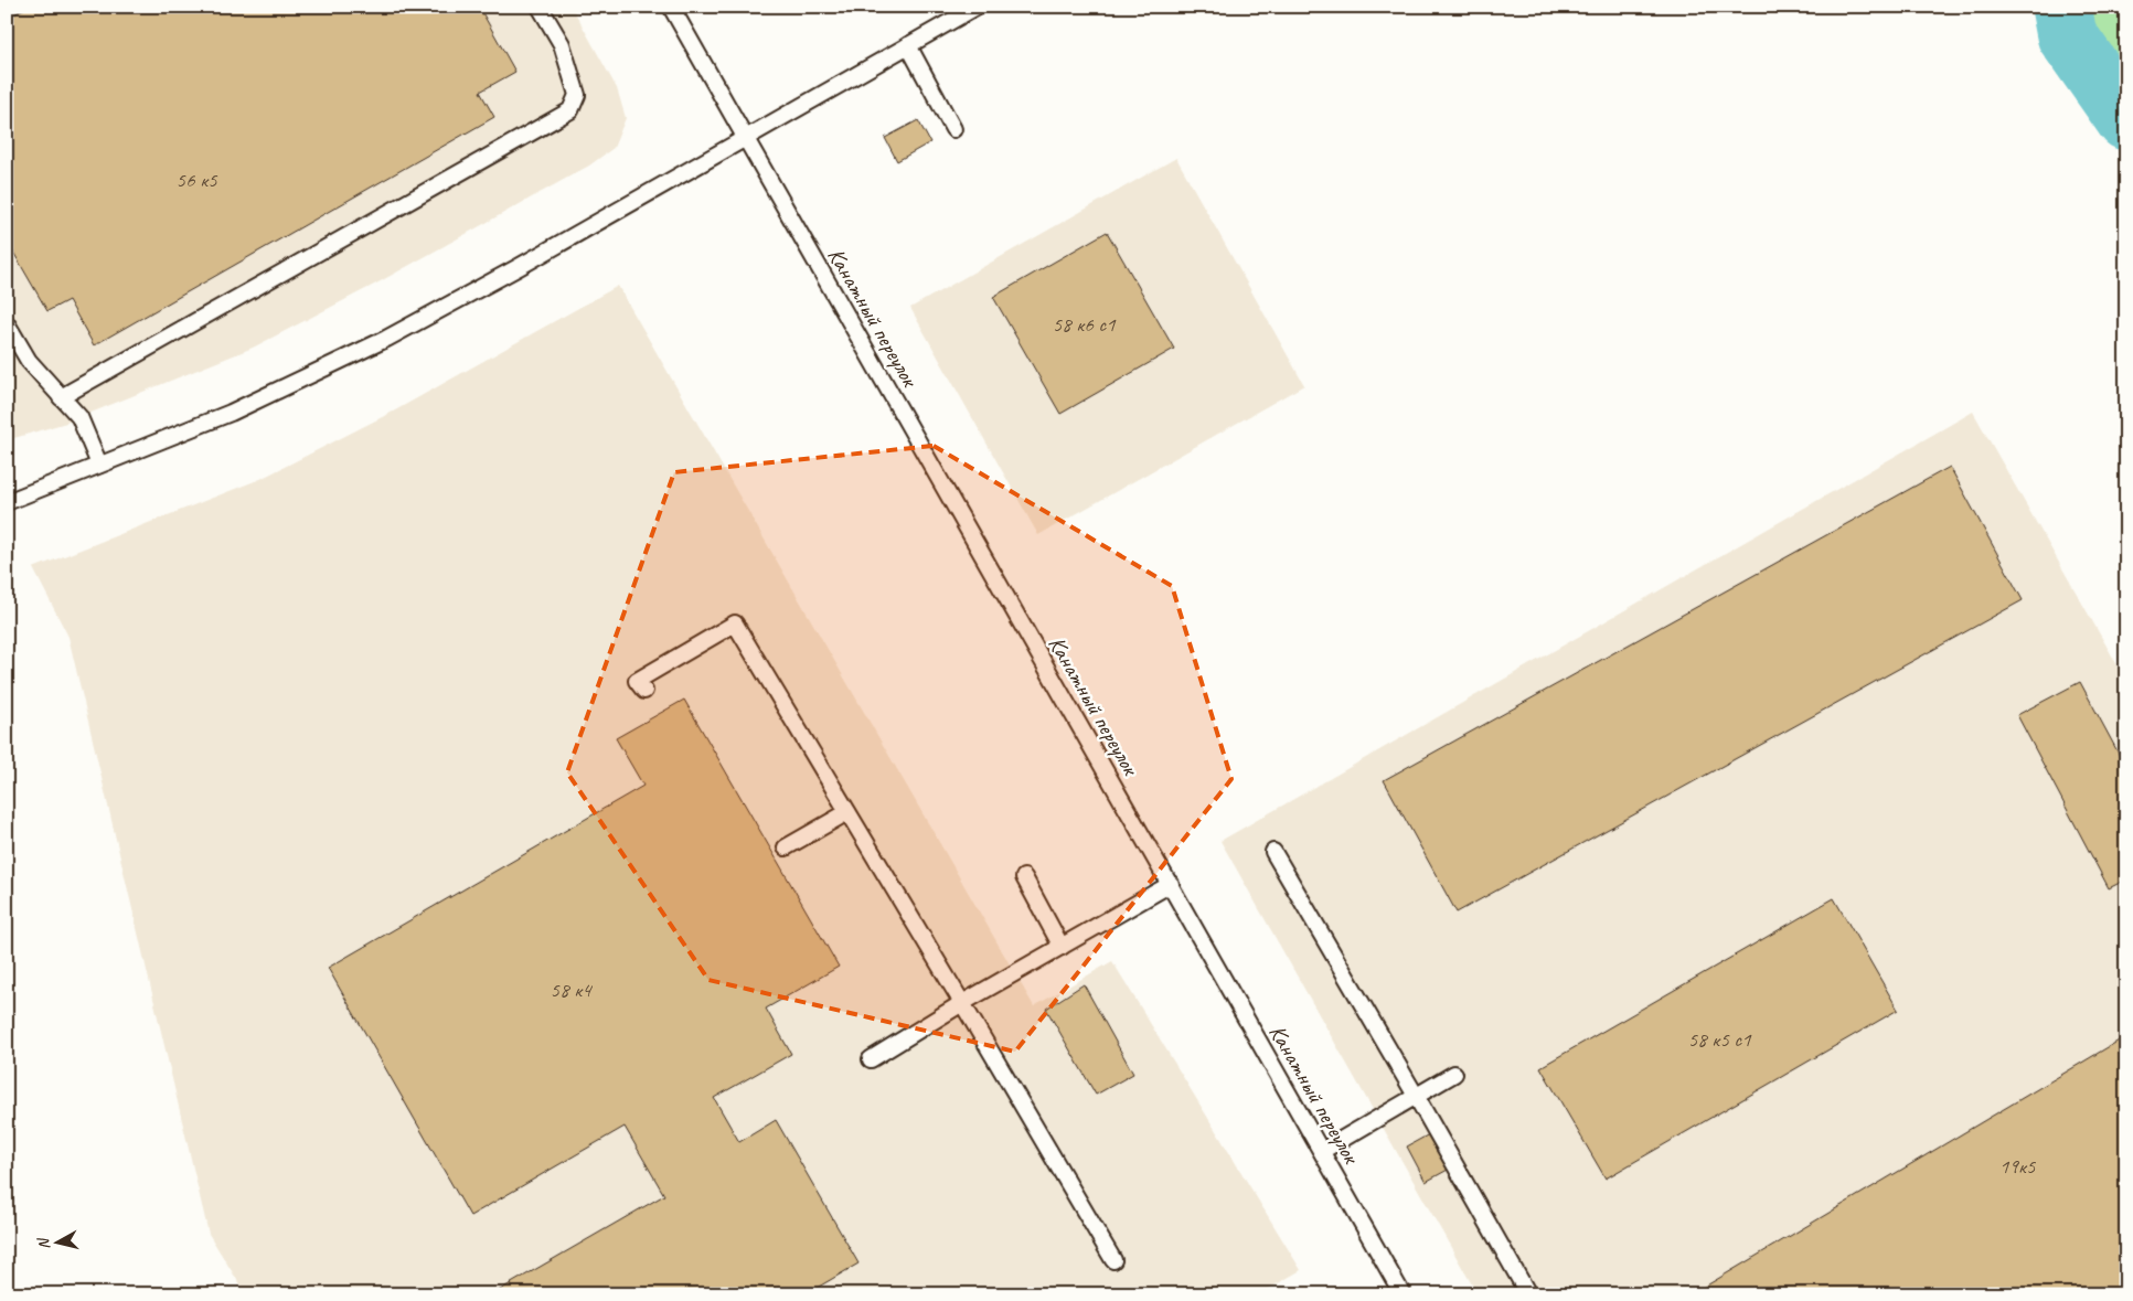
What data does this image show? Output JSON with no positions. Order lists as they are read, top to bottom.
{
  "streets": {
    "lane": ["Канатный переулок"]
  },
  "house_numbers": [
    "56 к5",
    "58 к6 с1",
    "58 к4",
    "58 к5 с1",
    "19к5"
  ],
  "north": "left"
}
